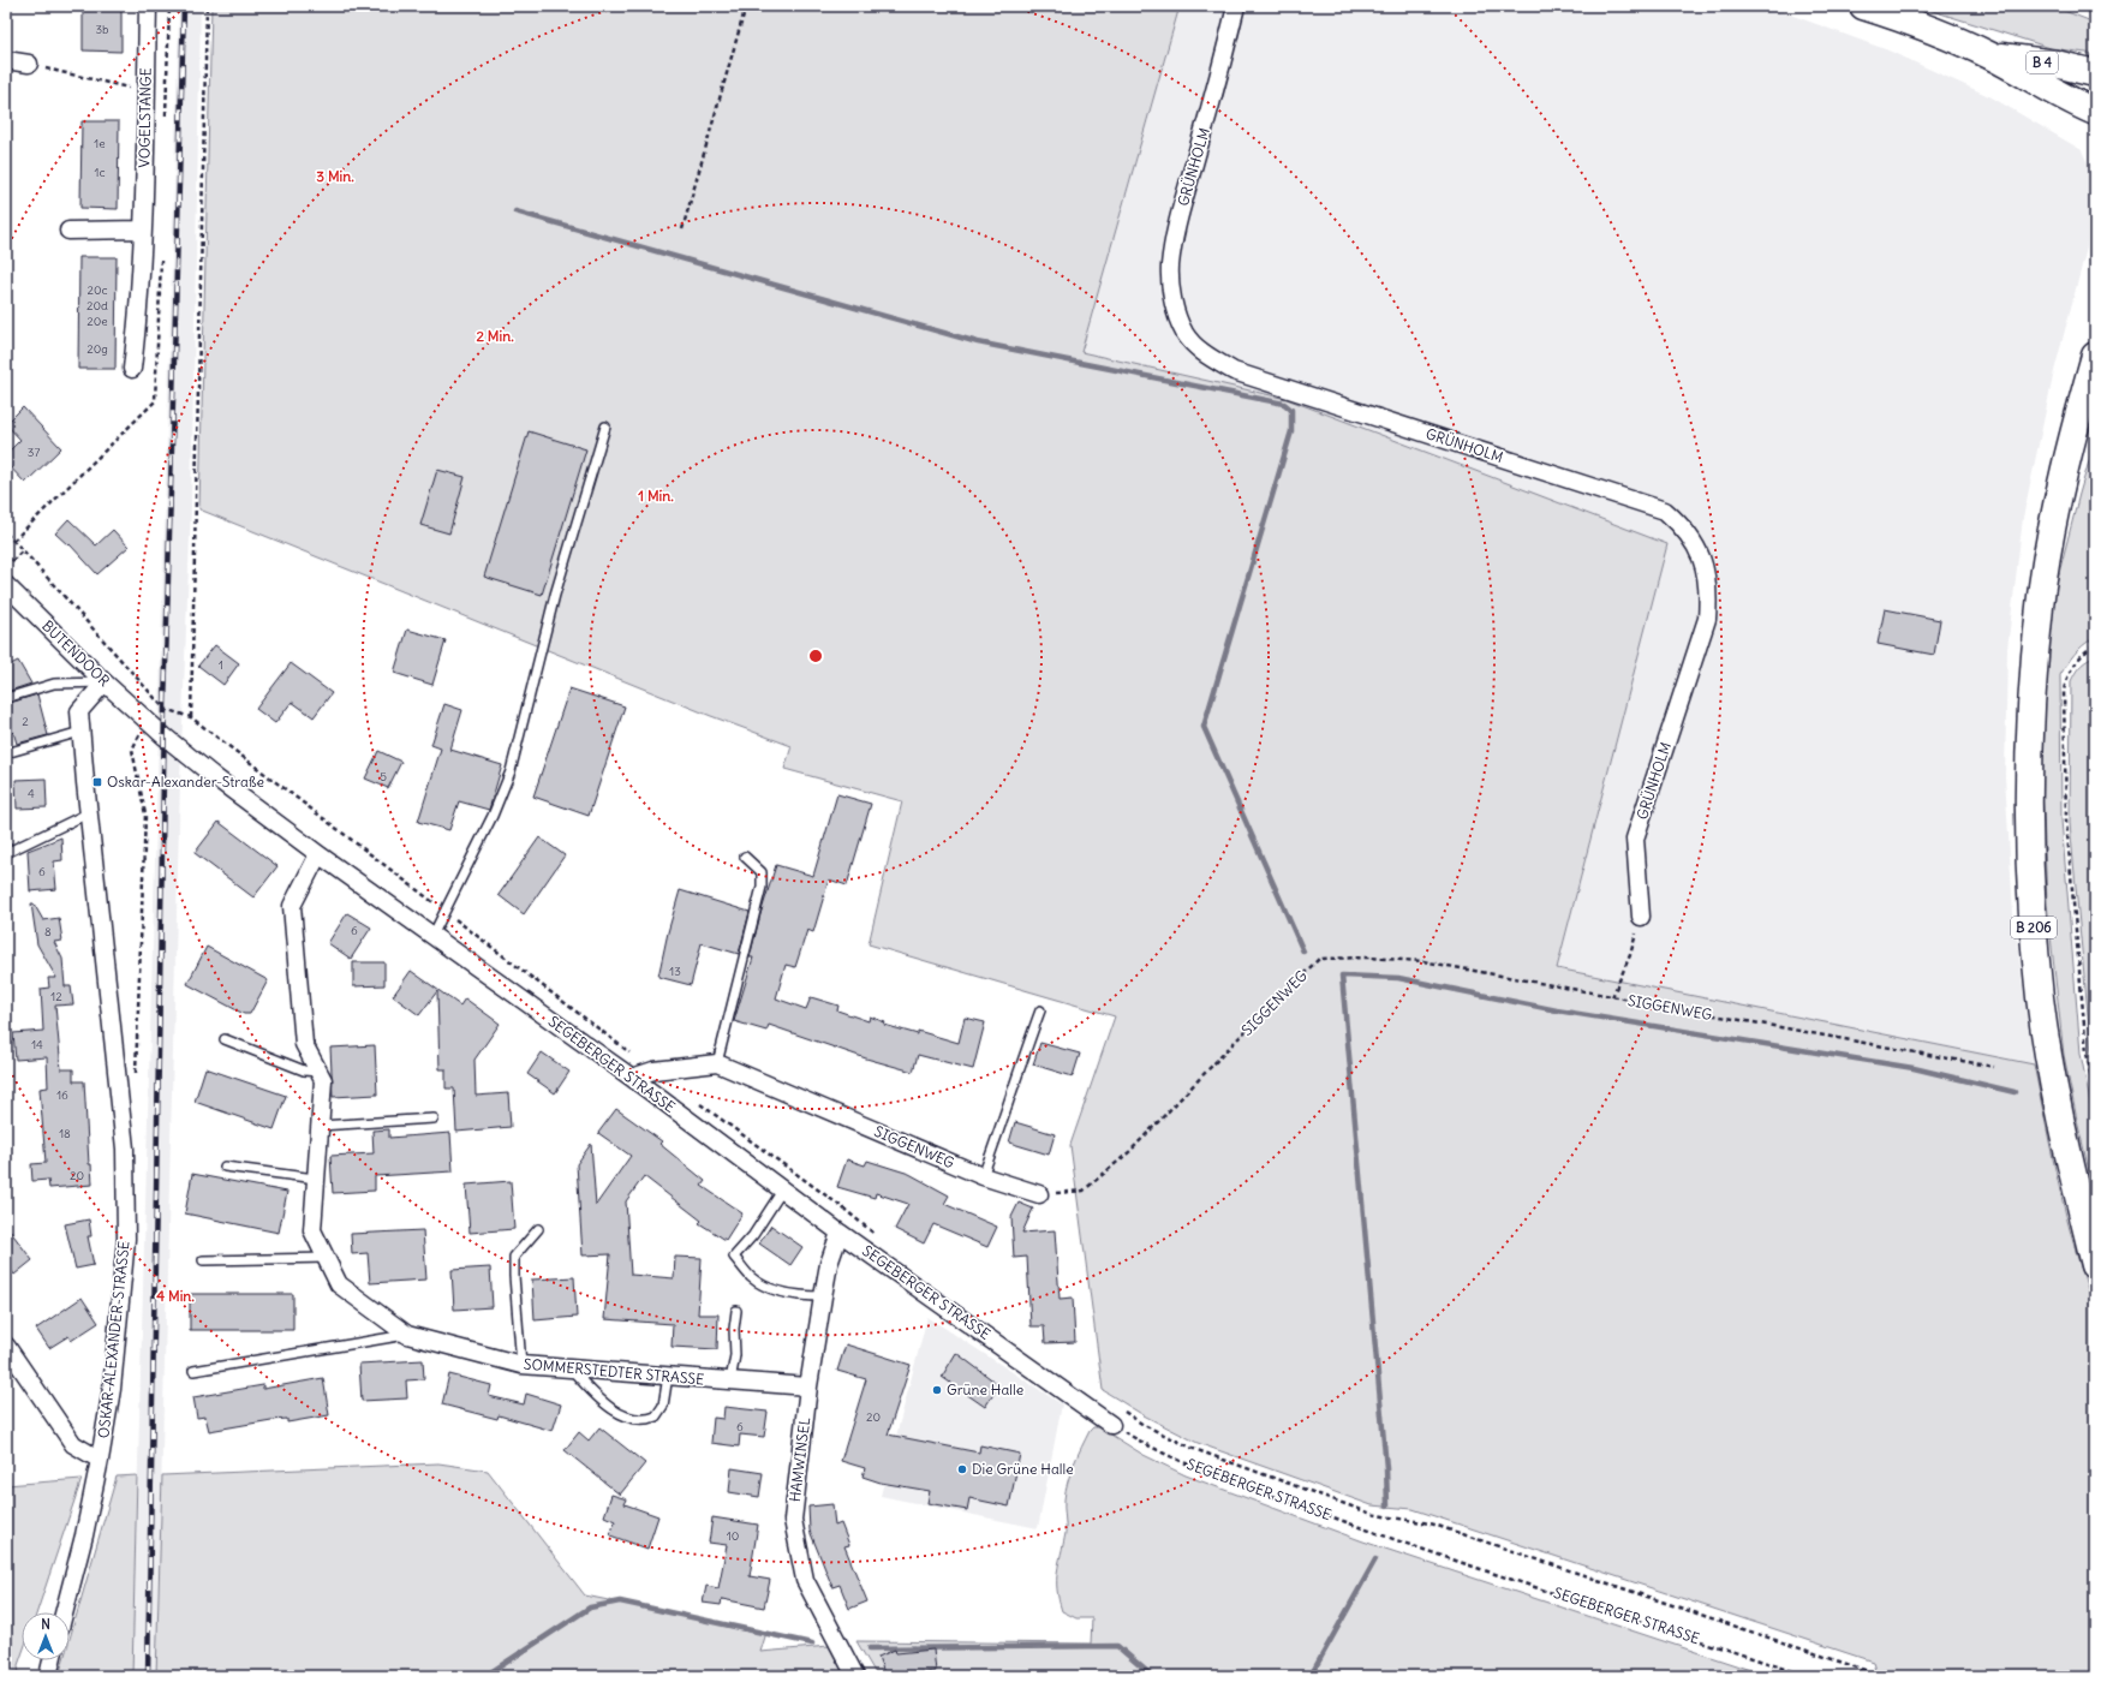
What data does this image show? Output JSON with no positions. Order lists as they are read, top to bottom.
{
  "streets": {
    "main road": ["B 4", "B 206"],
    "street": [
      "VOGELSTANGE",
      "GRÜNHOLM",
      "BUTENDOOR",
      "SIGGENWEG",
      "SEGEBERGER STRASSE",
      "OSKAR-ALEXANDER-STRASSE",
      "SOMMERSTEDTER STRASSE",
      "HAMWINSEL"
    ]
  },
  "crossings": [
    ["BUTENDOOR", "SEGEBERGER STRASSE"],
    ["BUTENDOOR", "OSKAR-ALEXANDER-STRASSE"],
    ["SIGGENWEG", "SEGEBERGER STRASSE"],
    ["SEGEBERGER STRASSE", "SOMMERSTEDTER STRASSE"],
    ["SEGEBERGER STRASSE", "HAMWINSEL"],
    ["SOMMERSTEDTER STRASSE", "HAMWINSEL"]
  ],
  "places": {
    "transit": ["Oskar-Alexander-Straße"],
    "other": ["Grüne Halle", "Die Grüne Halle"]
  },
  "house_numbers": [
    "3b",
    "1e",
    "1c",
    "20c",
    "20d",
    "20e",
    "20g",
    "37",
    "1",
    "2",
    "5",
    "4",
    "6",
    "6",
    "8",
    "13",
    "12",
    "14",
    "16",
    "18",
    "20",
    "20",
    "6",
    "10"
  ],
  "north": "top",
  "rings": [
    "3 Min.",
    "2 Min.",
    "1 Min.",
    "4 Min."
  ]
}
